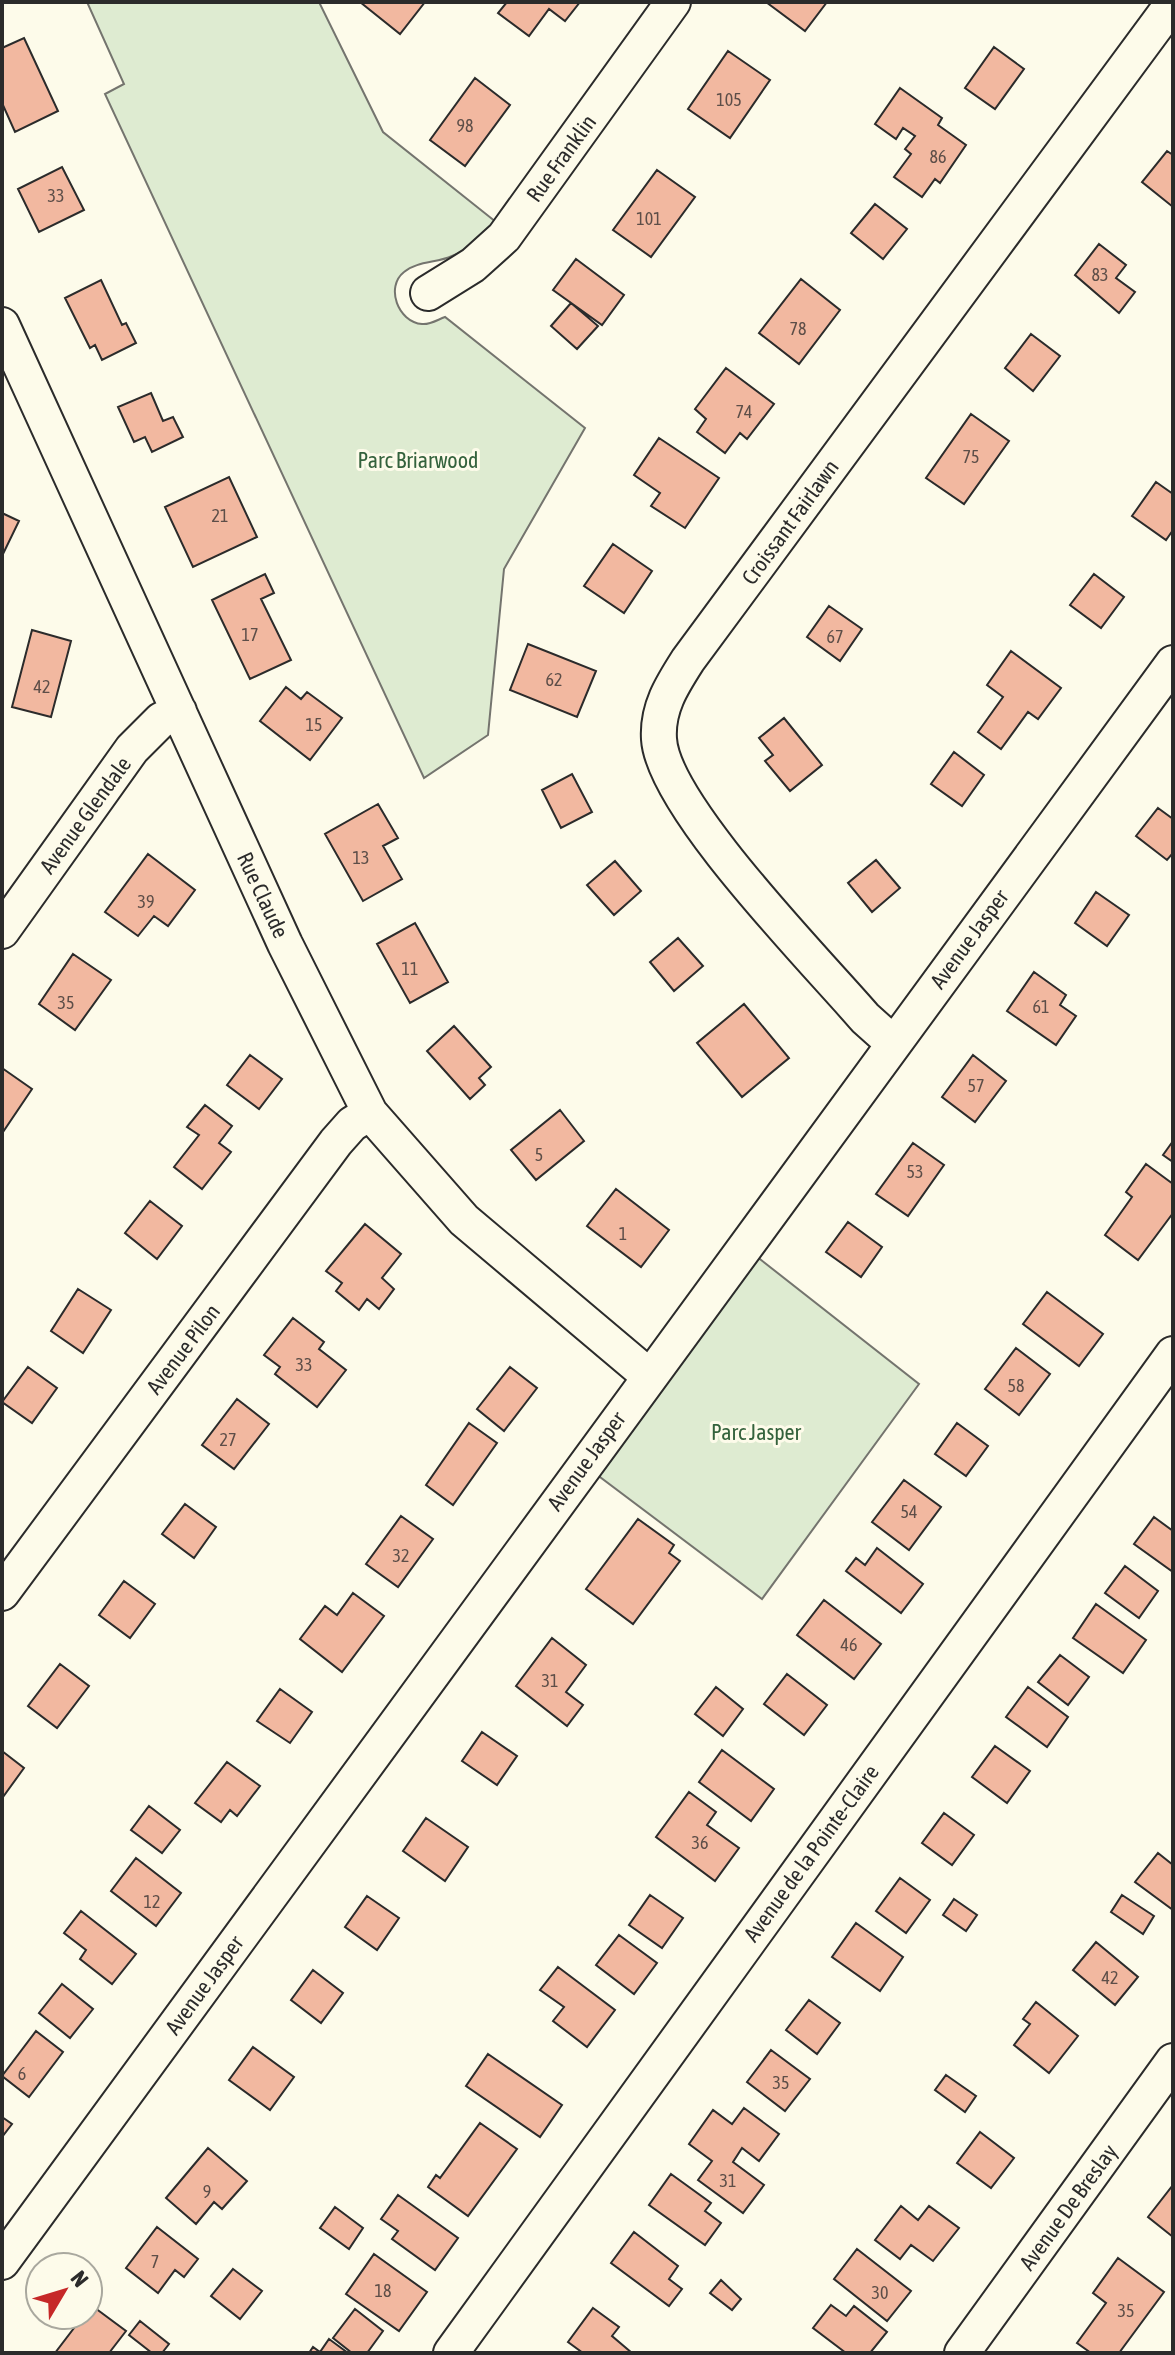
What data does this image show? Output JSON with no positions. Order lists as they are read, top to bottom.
{
  "streets": {
    "street": [
      "Rue Franklin",
      "Croissant Fairlawn",
      "Avenue Glendale",
      "Rue Claude",
      "Avenue Jasper",
      "Avenue Pilon",
      "Avenue de la Pointe-Claire",
      "Avenue De Breslay"
    ]
  },
  "crossings": [
    ["Croissant Fairlawn", "Avenue Jasper"],
    ["Avenue Glendale", "Rue Claude"],
    ["Rue Claude", "Avenue Jasper"],
    ["Rue Claude", "Avenue Pilon"]
  ],
  "parks": ["Parc Briarwood", "Parc Jasper"],
  "house_numbers": [
    "105",
    "98",
    "86",
    "33",
    "101",
    "83",
    "78",
    "74",
    "75",
    "21",
    "17",
    "67",
    "62",
    "42",
    "15",
    "13",
    "39",
    "11",
    "35",
    "61",
    "57",
    "5",
    "53",
    "1",
    "33",
    "58",
    "27",
    "54",
    "32",
    "46",
    "31",
    "36",
    "12",
    "42",
    "6",
    "35",
    "31",
    "9",
    "7",
    "18",
    "30",
    "35"
  ],
  "north": "top right"
}
